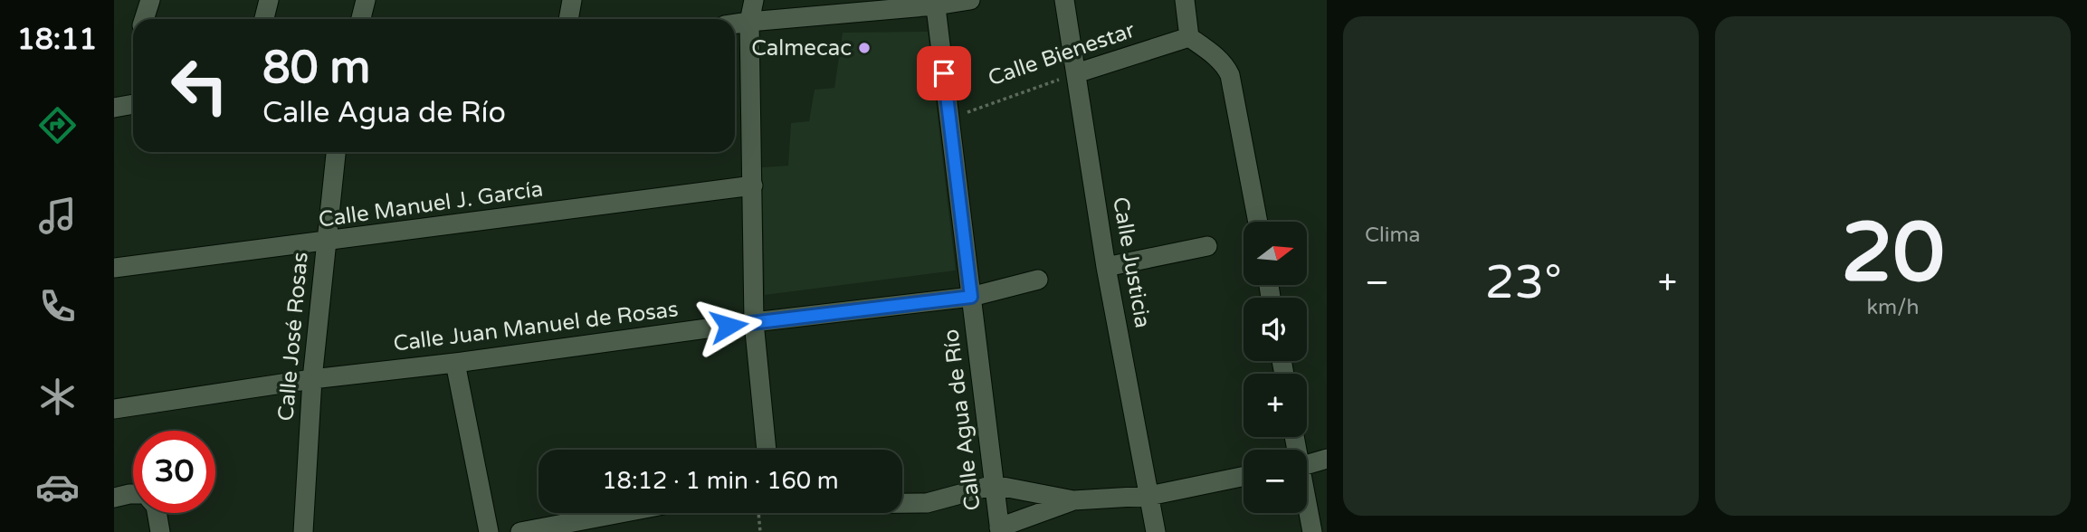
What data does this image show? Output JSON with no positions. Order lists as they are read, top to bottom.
{
  "streets": {
    "street": [
      "Calle Bienestar",
      "Calle Manuel J. García",
      "Calle Justicia",
      "Calle Juan Manuel de Rosas",
      "Calle José Rosas",
      "Calle Agua de Río"
    ]
  },
  "crossings": [
    ["Calle Bienestar", "Calle Justicia"],
    ["Calle Bienestar", "Calle Agua de Río"],
    ["Calle Manuel J. García", "Calle José Rosas"],
    ["Calle Juan Manuel de Rosas", "Calle José Rosas"],
    ["Calle Juan Manuel de Rosas", "Calle Agua de Río"]
  ],
  "places": ["Calmecac"],
  "north": "right",
  "page": {
    "tabs": "18:11",
    "tile": [
      "Clima",
      ["20", "km/h"]
    ],
    "turn": ["80 m", "Calle Agua de Río"],
    "map_buttons": ["+", "−"],
    "heat": ["−", "23°", "+"],
    "limit": "30",
    "trip": "18:12 · 1 min · 160 m"
  }
}
